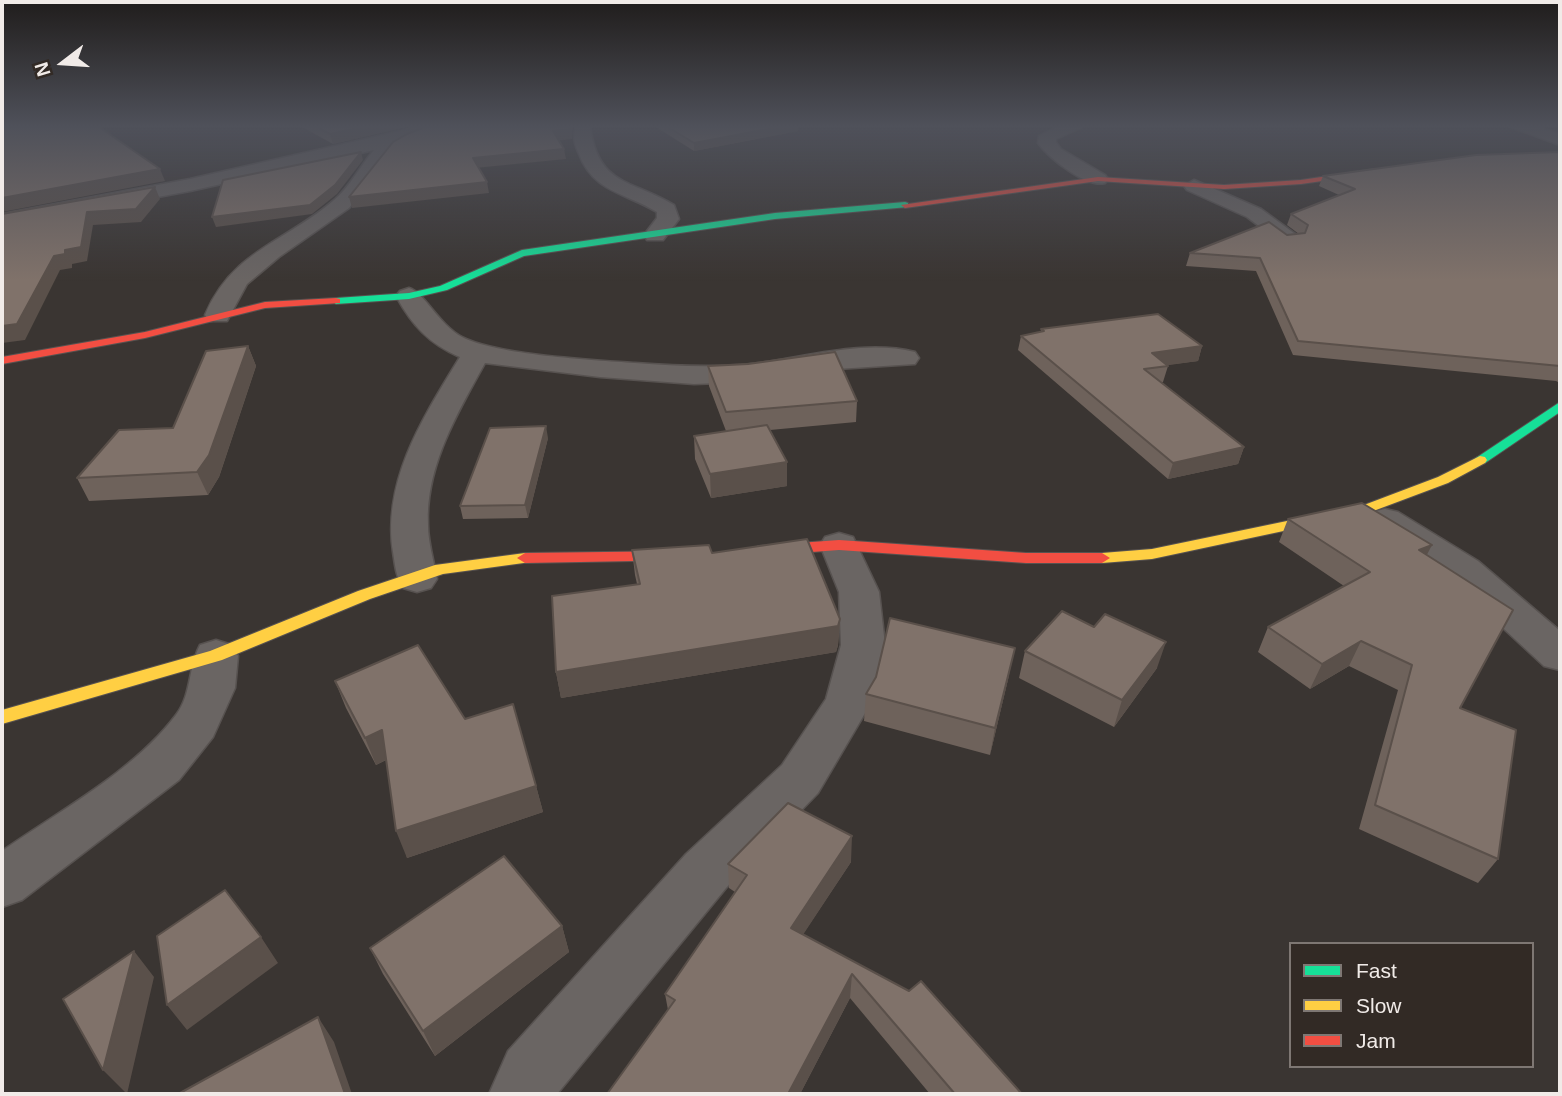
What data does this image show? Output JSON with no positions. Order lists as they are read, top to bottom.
{
  "legend": ["Fast", "Slow", "Jam"],
  "north": "left"
}
